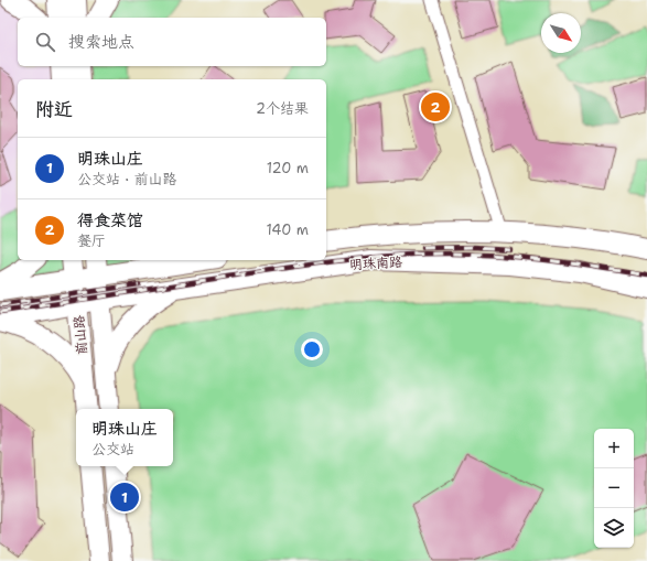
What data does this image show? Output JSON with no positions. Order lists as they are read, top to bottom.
{
  "streets": {
    "main road": ["明珠南路", "前山路"]
  },
  "crossings": [
    ["明珠南路", "前山路"]
  ],
  "north": "bottom right",
  "page": {
    "search": "搜索地点",
    "heading": ["附近", "2个结果"],
    "pins": ["2", "1"],
    "list": [
      {
        "mark": "1",
        "name": "明珠山庄",
        "note": "公交站 · 前山路",
        "value": "120 m"
      },
      {
        "mark": "2",
        "name": "得食菜馆",
        "note": "餐厅",
        "value": "140 m"
      }
    ],
    "popup": ["明珠山庄", "公交站"],
    "map_buttons": ["+", "−"]
  }
}
